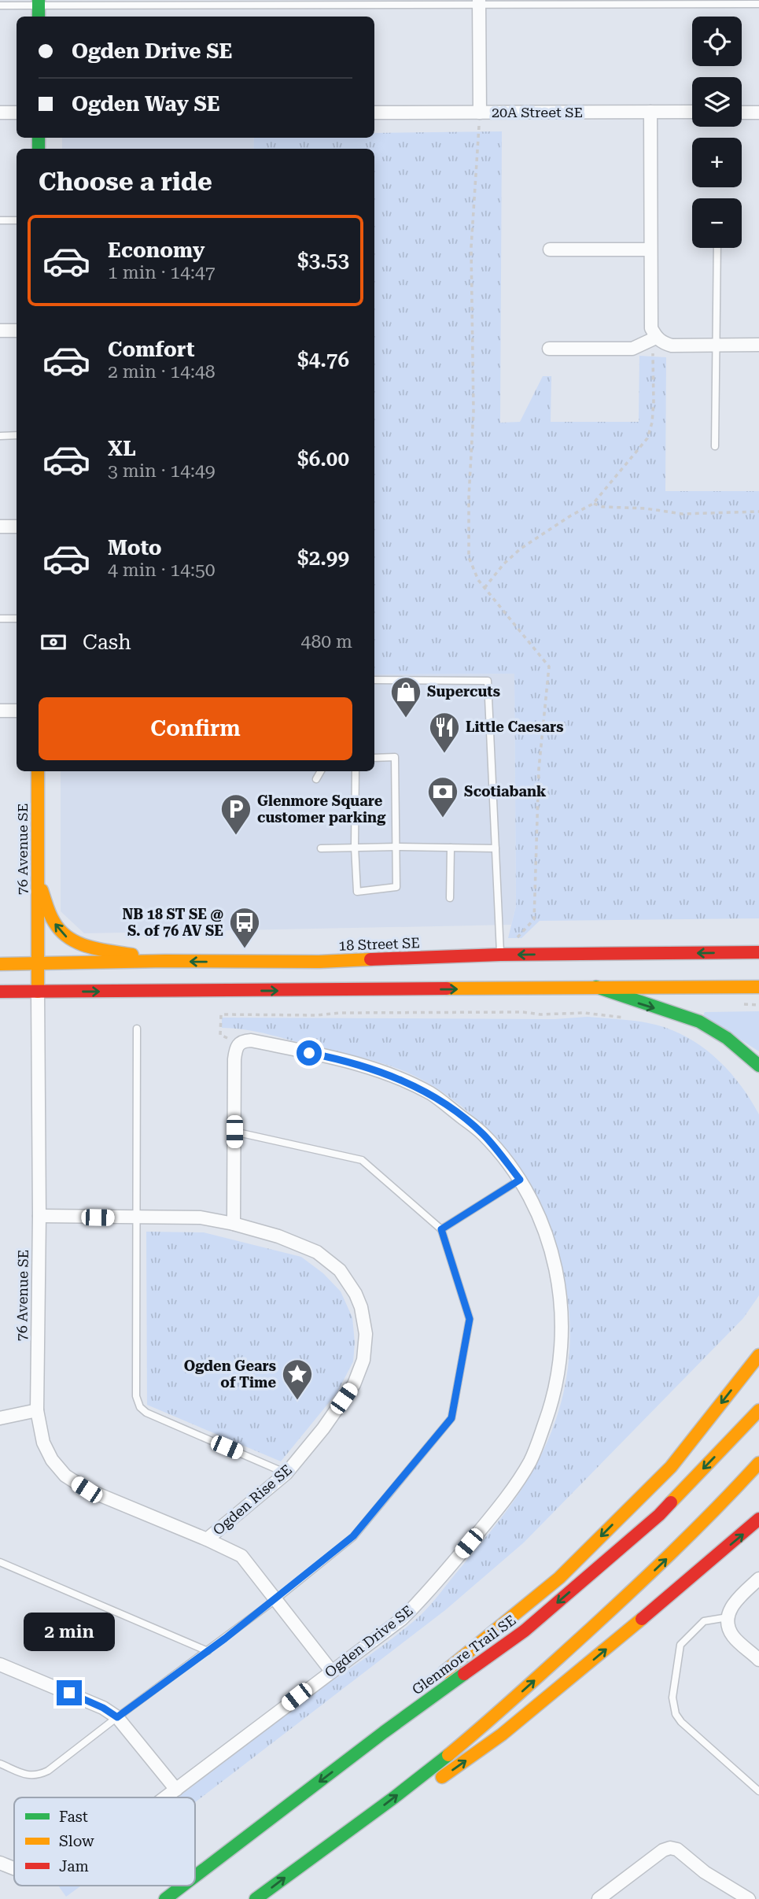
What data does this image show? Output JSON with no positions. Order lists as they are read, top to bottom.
{
  "streets": {
    "main road": ["76 Avenue SE", "18 Street SE", "Glenmore Trail SE"],
    "street": ["20A Street SE", "Ogden Rise SE", "Ogden Drive SE"]
  },
  "crossings": [
    ["76 Avenue SE", "18 Street SE"],
    ["76 Avenue SE", "Ogden Rise SE"],
    ["76 Avenue SE", "Ogden Drive SE"]
  ],
  "places": {
    "shop": ["Supercuts"],
    "restaurant": ["Little Caesars"],
    "bank": ["Scotiabank"],
    "parking": ["Glenmore Square customer parking"],
    "bus stop": ["NB 18 ST SE @ S. of 76 AV SE"],
    "place": ["Ogden Gears of Time"]
  },
  "legend": ["Fast", "Slow", "Jam"],
  "page": {
    "map_buttons": ["+", "−"],
    "banner": ["Ogden Drive SE", "Ogden Way SE"],
    "heading": "Choose a ride",
    "list": [
      {
        "name": "Economy",
        "note": "1 min · 14:47",
        "value": "$3.53"
      },
      {
        "name": "Comfort",
        "note": "2 min · 14:48",
        "value": "$4.76"
      },
      {
        "name": "XL",
        "note": "3 min · 14:49",
        "value": "$6.00"
      },
      {
        "name": "Moto",
        "note": "4 min · 14:50",
        "value": "$2.99"
      }
    ],
    "pay": ["Cash", "480 m"],
    "buttons": "Confirm",
    "bubble": "2 min"
  }
}
